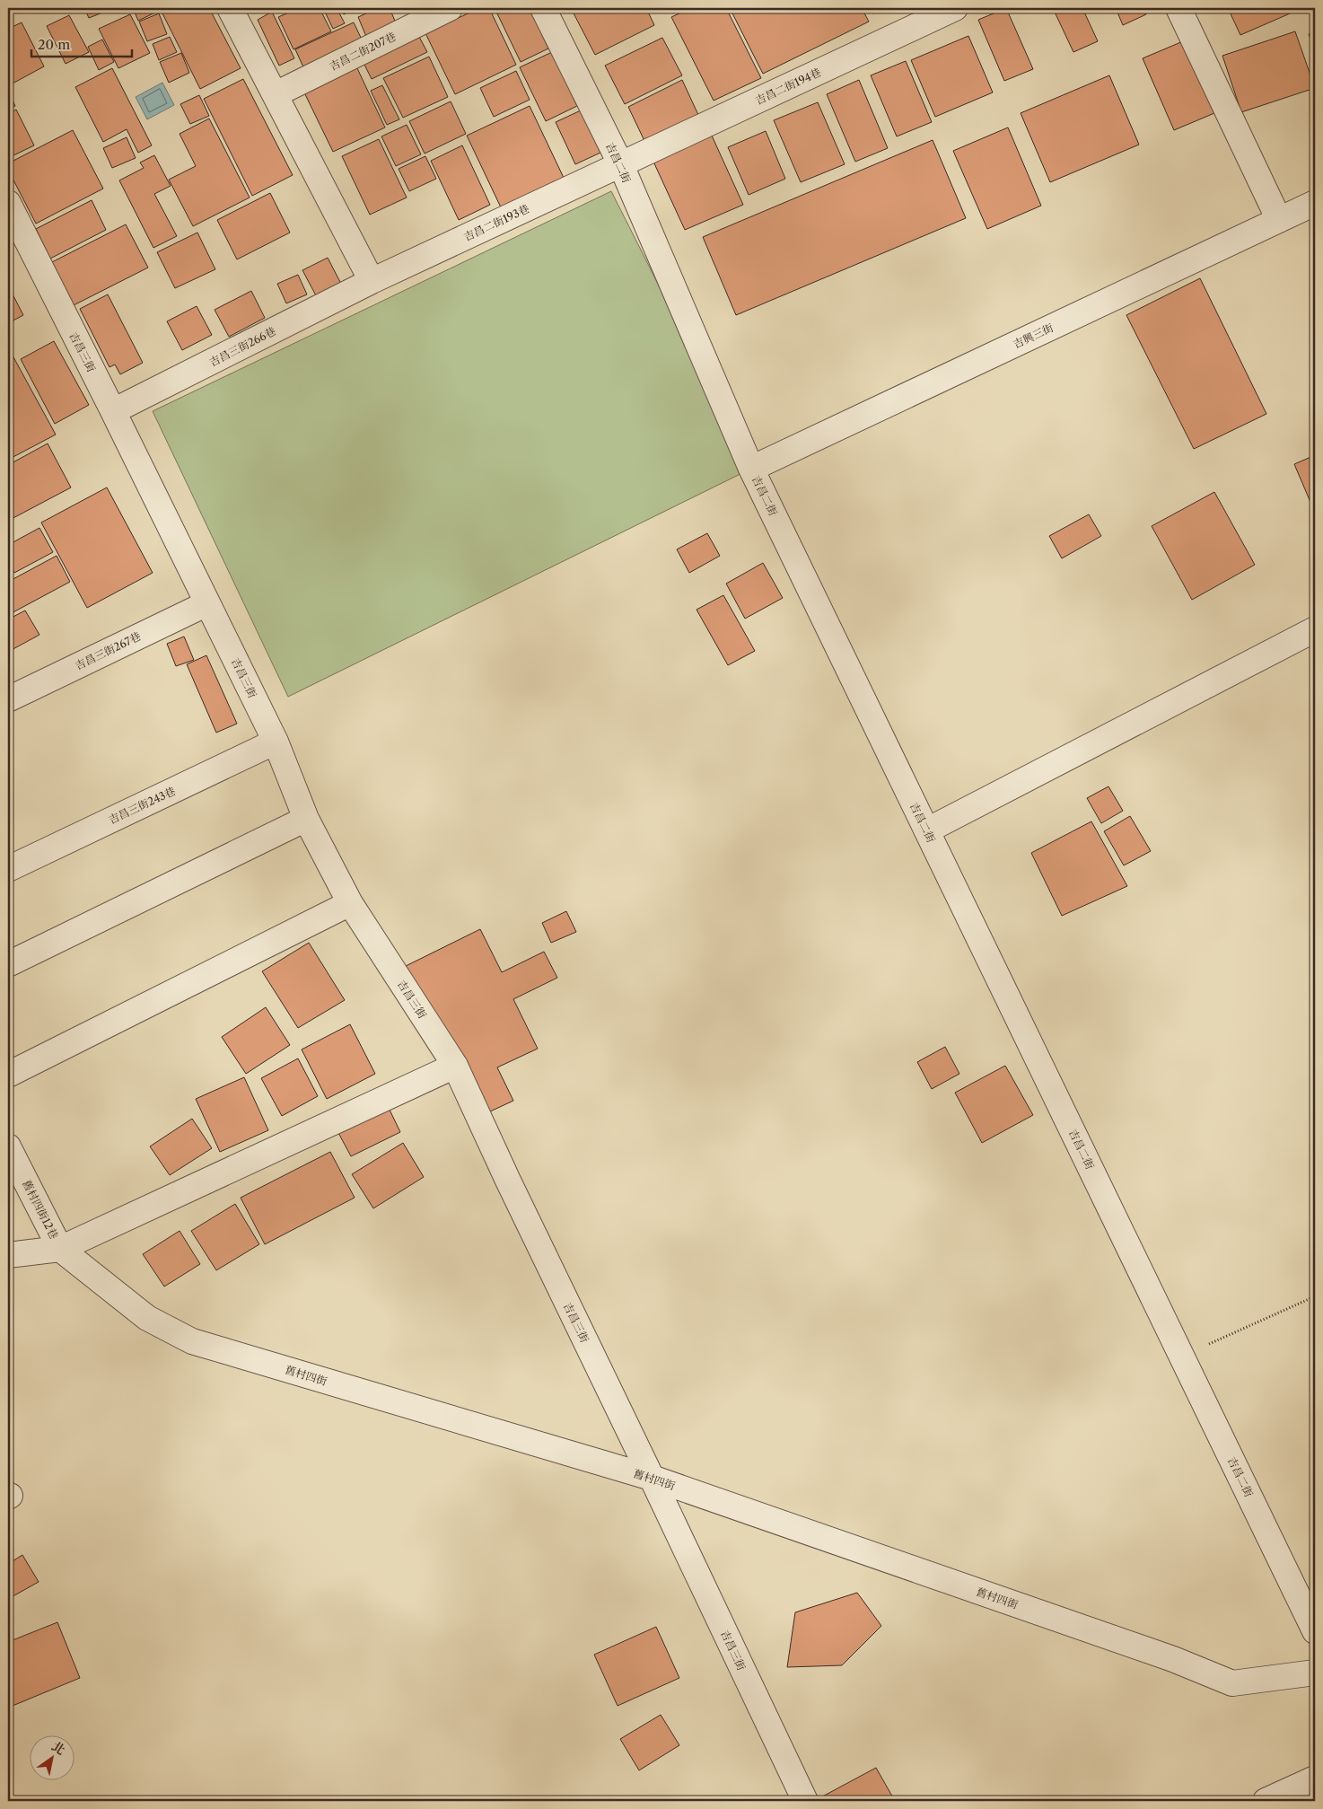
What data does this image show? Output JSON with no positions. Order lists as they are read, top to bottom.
{
  "streets": {
    "street": [
      "吉昌二街207巷",
      "吉昌二街194巷",
      "吉昌二街",
      "吉昌二街193巷",
      "吉興三街",
      "吉昌三街266巷",
      "吉昌三街",
      "吉昌三街267巷",
      "吉昌三街243巷",
      "舊村四街12巷",
      "舊村四街"
    ]
  },
  "crossings": [
    ["吉昌二街194巷", "吉昌二街"],
    ["吉昌二街194巷", "吉昌二街193巷"],
    ["吉昌二街", "吉昌二街193巷"],
    ["吉昌二街", "吉興三街"],
    ["吉昌二街193巷", "吉昌三街266巷"],
    ["吉昌三街266巷", "吉昌三街"],
    ["吉昌三街", "吉昌三街267巷"],
    ["吉昌三街", "吉昌三街243巷"],
    ["吉昌三街", "舊村四街"],
    ["舊村四街12巷", "舊村四街"]
  ],
  "scale_bar": "20 m",
  "north": "top right"
}
